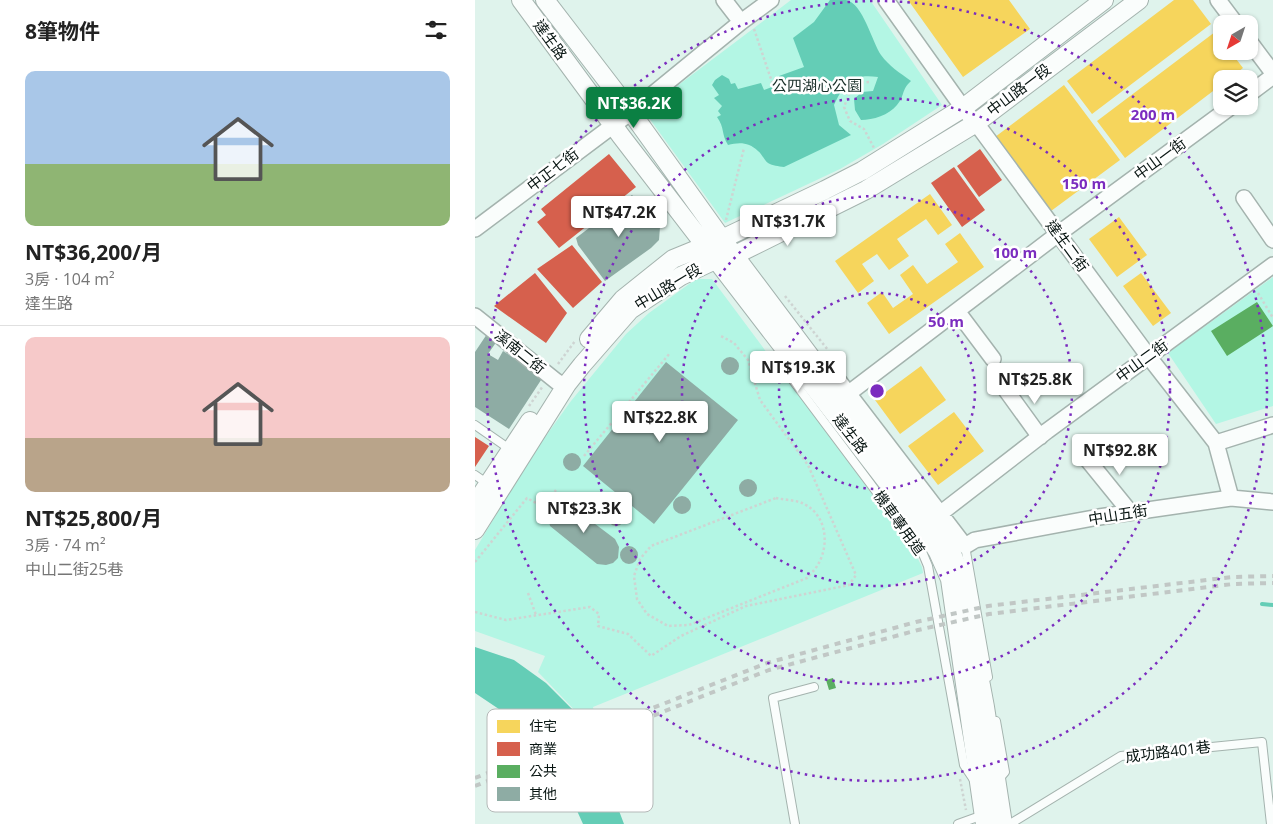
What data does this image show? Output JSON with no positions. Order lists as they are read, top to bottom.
{
  "streets": {
    "street": [
      "達生路",
      "中山路一段",
      "中山一街",
      "中正七街",
      "達生二街",
      "溪南二街",
      "中山二街",
      "中山五街"
    ],
    "lane": ["機車專用道", "成功路401巷"]
  },
  "crossings": [
    ["達生路", "中山路一段"],
    ["達生路", "中山一街"],
    ["達生路", "中正七街"],
    ["達生路", "中山二街"],
    ["達生路", "中山五街"],
    ["達生路", "機車專用道"],
    ["中山路一段", "達生二街"],
    ["中山路一段", "溪南二街"],
    ["中山一街", "達生二街"],
    ["達生二街", "中山二街"],
    ["達生二街", "中山五街"]
  ],
  "parks": ["公四湖心公園"],
  "legend": [
    "住宅",
    "商業",
    "公共",
    "其他"
  ],
  "north": "bottom left",
  "page": {
    "heading": "8筆物件",
    "list": [
      {
        "name": "NT$36,200/月",
        "note": "3房 · 104 m² · 達生路"
      },
      {
        "name": "NT$25,800/月",
        "note": "3房 · 74 m² · 中山二街25巷"
      }
    ],
    "price": [
      "NT$36.2K",
      "NT$47.2K",
      "NT$31.7K",
      "NT$19.3K",
      "NT$25.8K",
      "NT$22.8K",
      "NT$92.8K",
      "NT$23.3K"
    ]
  },
  "rings": [
    "200 m",
    "150 m",
    "100 m",
    "50 m"
  ]
}
